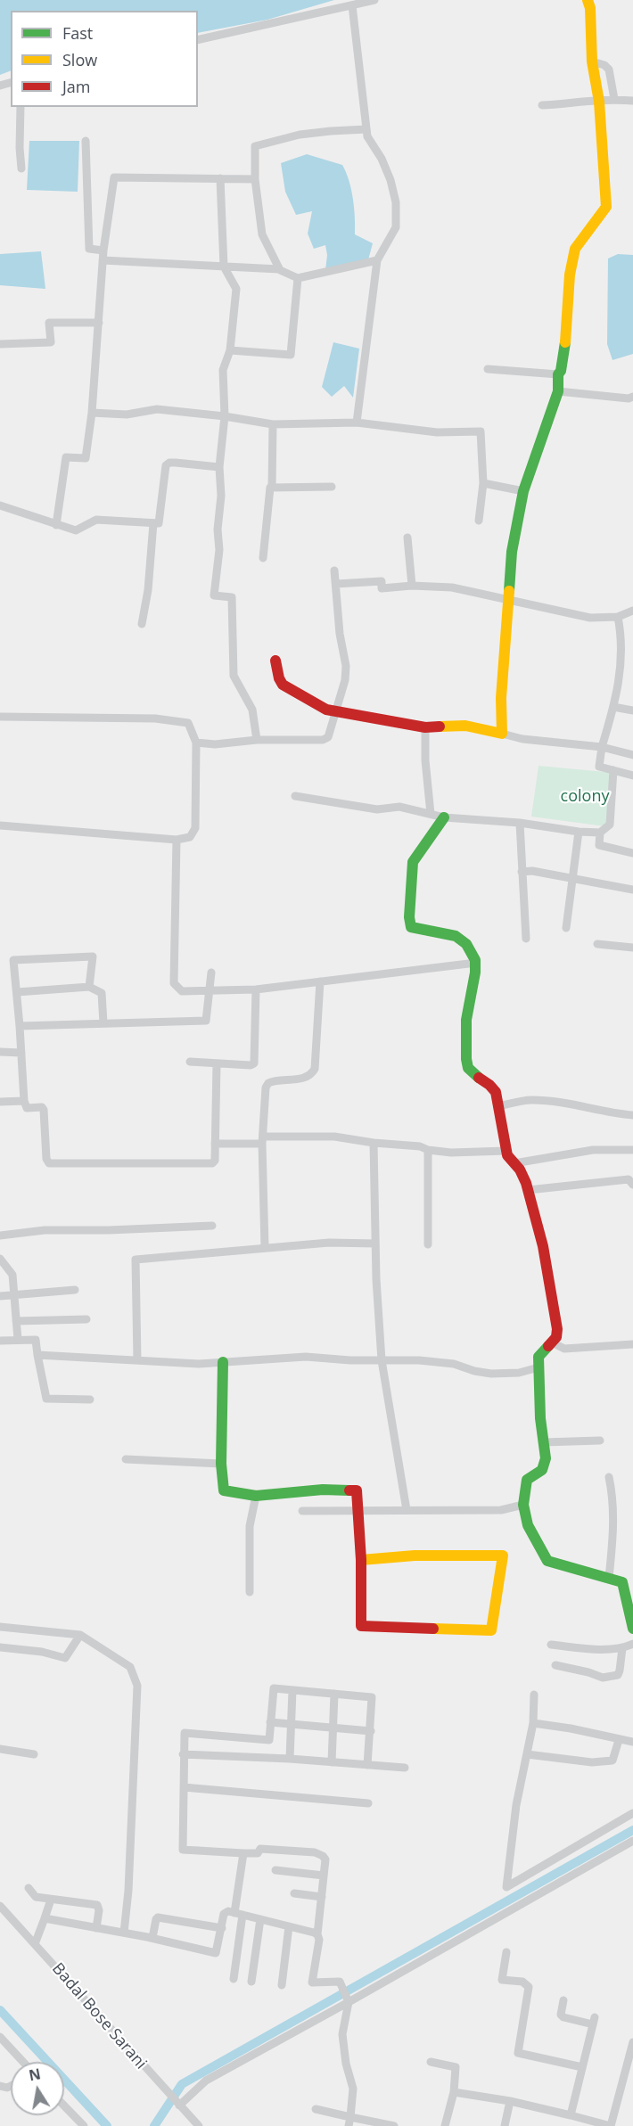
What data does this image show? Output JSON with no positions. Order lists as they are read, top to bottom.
{
  "streets": {
    "street": ["Badal Bose Sarani"]
  },
  "parks": ["colony"],
  "legend": ["Fast", "Slow", "Jam"],
  "north": "top"
}
